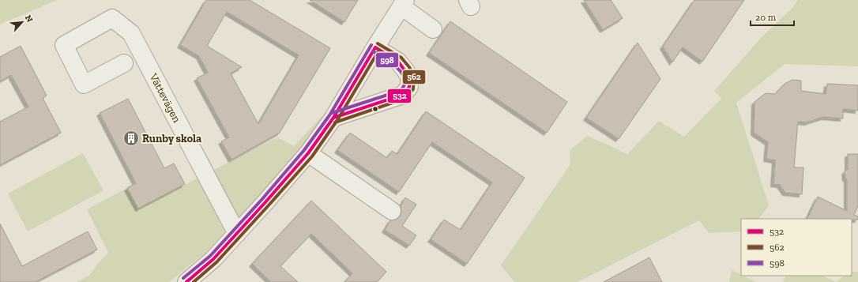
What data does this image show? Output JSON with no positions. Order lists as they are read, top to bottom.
{
  "streets": {
    "street": ["Vättevägen"]
  },
  "places": {
    "building": ["Runby skola"]
  },
  "lines": ["transit line 562", "transit line 598", "transit line 532"],
  "legend": ["532", "562", "598"],
  "scale_bar": "20 m",
  "north": "top right"
}
